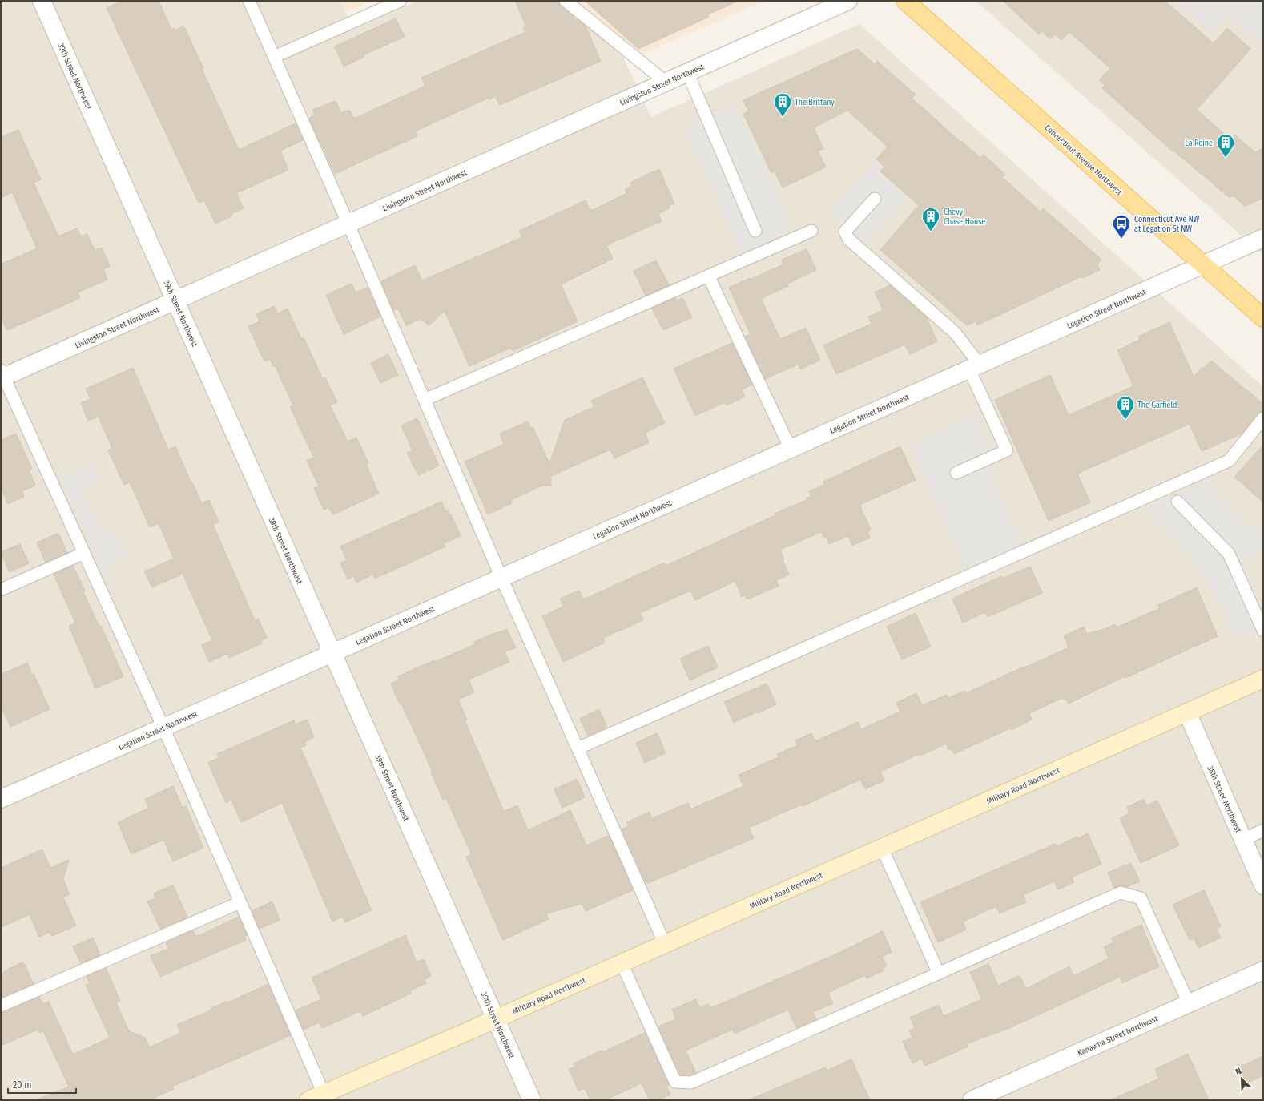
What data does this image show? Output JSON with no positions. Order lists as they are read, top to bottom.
{
  "streets": {
    "main road": ["Connecticut Avenue Northwest", "Military Road Northwest"],
    "street": [
      "39th Street Northwest",
      "Livingston Street Northwest",
      "Legation Street Northwest",
      "38th Street Northwest",
      "Kanawha Street Northwest"
    ]
  },
  "crossings": [
    ["39th Street Northwest", "Livingston Street Northwest"],
    ["39th Street Northwest", "Legation Street Northwest"],
    ["39th Street Northwest", "Military Road Northwest"],
    ["Connecticut Avenue Northwest", "Legation Street Northwest"],
    ["Military Road Northwest", "38th Street Northwest"]
  ],
  "places": {
    "building": [
      "The Brittany",
      "La Reine",
      "Chevy Chase House",
      "The Garfield"
    ],
    "bus stop": ["Connecticut Ave NW at Legation St NW"]
  },
  "scale_bar": "20 m",
  "north": "top left"
}
